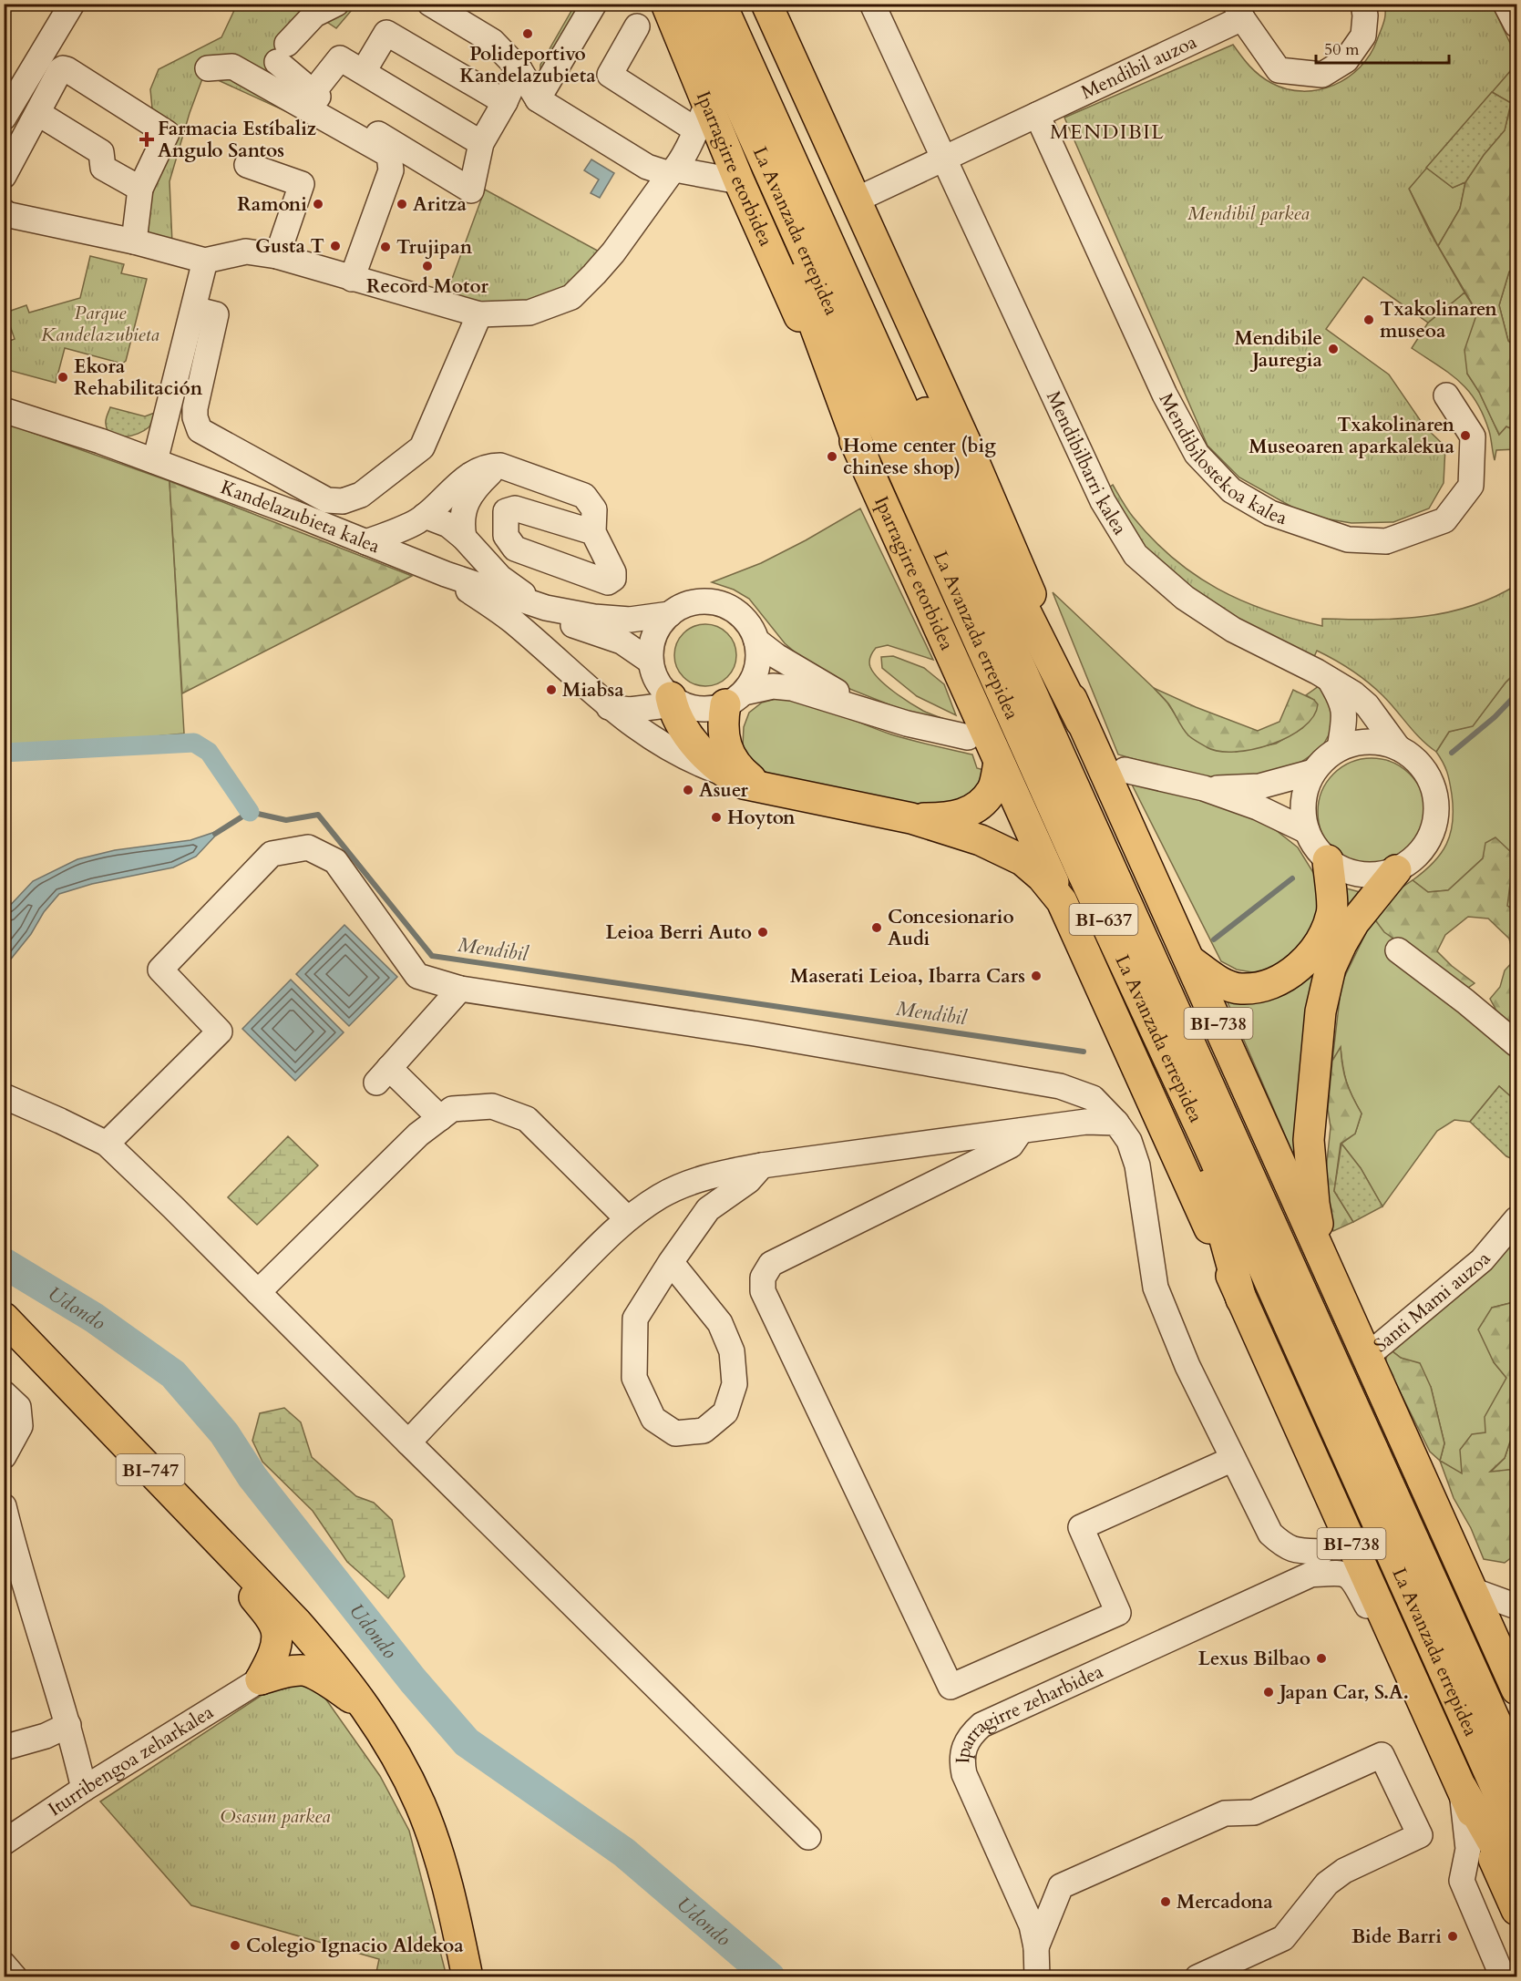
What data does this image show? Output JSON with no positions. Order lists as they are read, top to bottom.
{
  "streets": {
    "main road": [
      "Iparragirre etorbidea",
      "La Avanzada errepidea",
      "BI-637",
      "BI-738",
      "BI-747"
    ],
    "street": [
      "Mendibil auzoa",
      "Mendibilostekoa kalea",
      "Mendibilbarri kalea",
      "Kandelazubieta kalea",
      "Santi Mami auzoa",
      "Iparragirre zeharbidea",
      "Iturribengoa zeharkalea"
    ]
  },
  "crossings": [
    ["Mendibil auzoa", "Mendibilostekoa kalea"],
    ["Mendibil auzoa", "Mendibilbarri kalea"],
    ["Iparragirre etorbidea", "BI-738"],
    ["BI-738", "Santi Mami auzoa"],
    ["BI-738", "Iparragirre zeharbidea"]
  ],
  "districts": ["MENDIBIL"],
  "water": ["Mendibil", "Udondo"],
  "parks": ["Mendibil parkea", "Parque Kandelazubieta", "Osasun parkea"],
  "places": {
    "other": [
      "Polideportivo Kandelazubieta",
      "Ramoni",
      "Aritza",
      "Gusta T",
      "Trujipan",
      "Record Motor",
      "Txakolinaren museoa",
      "Mendibile Jauregia",
      "Ekora Rehabilitación",
      "Txakolinaren Museoaren aparkalekua",
      "Home center (big chinese shop)",
      "Miabsa",
      "Asuer",
      "Hoyton",
      "Concesionario Audi",
      "Leioa Berri Auto",
      "Maserati Leioa, Ibarra Cars",
      "Lexus Bilbao",
      "Japan Car, S.A.",
      "Mercadona",
      "Bide Barri",
      "Colegio Ignacio Aldekoa"
    ],
    "health": ["Farmacia Estíbaliz Angulo Santos"]
  },
  "scale_bar": "50 m"
}
